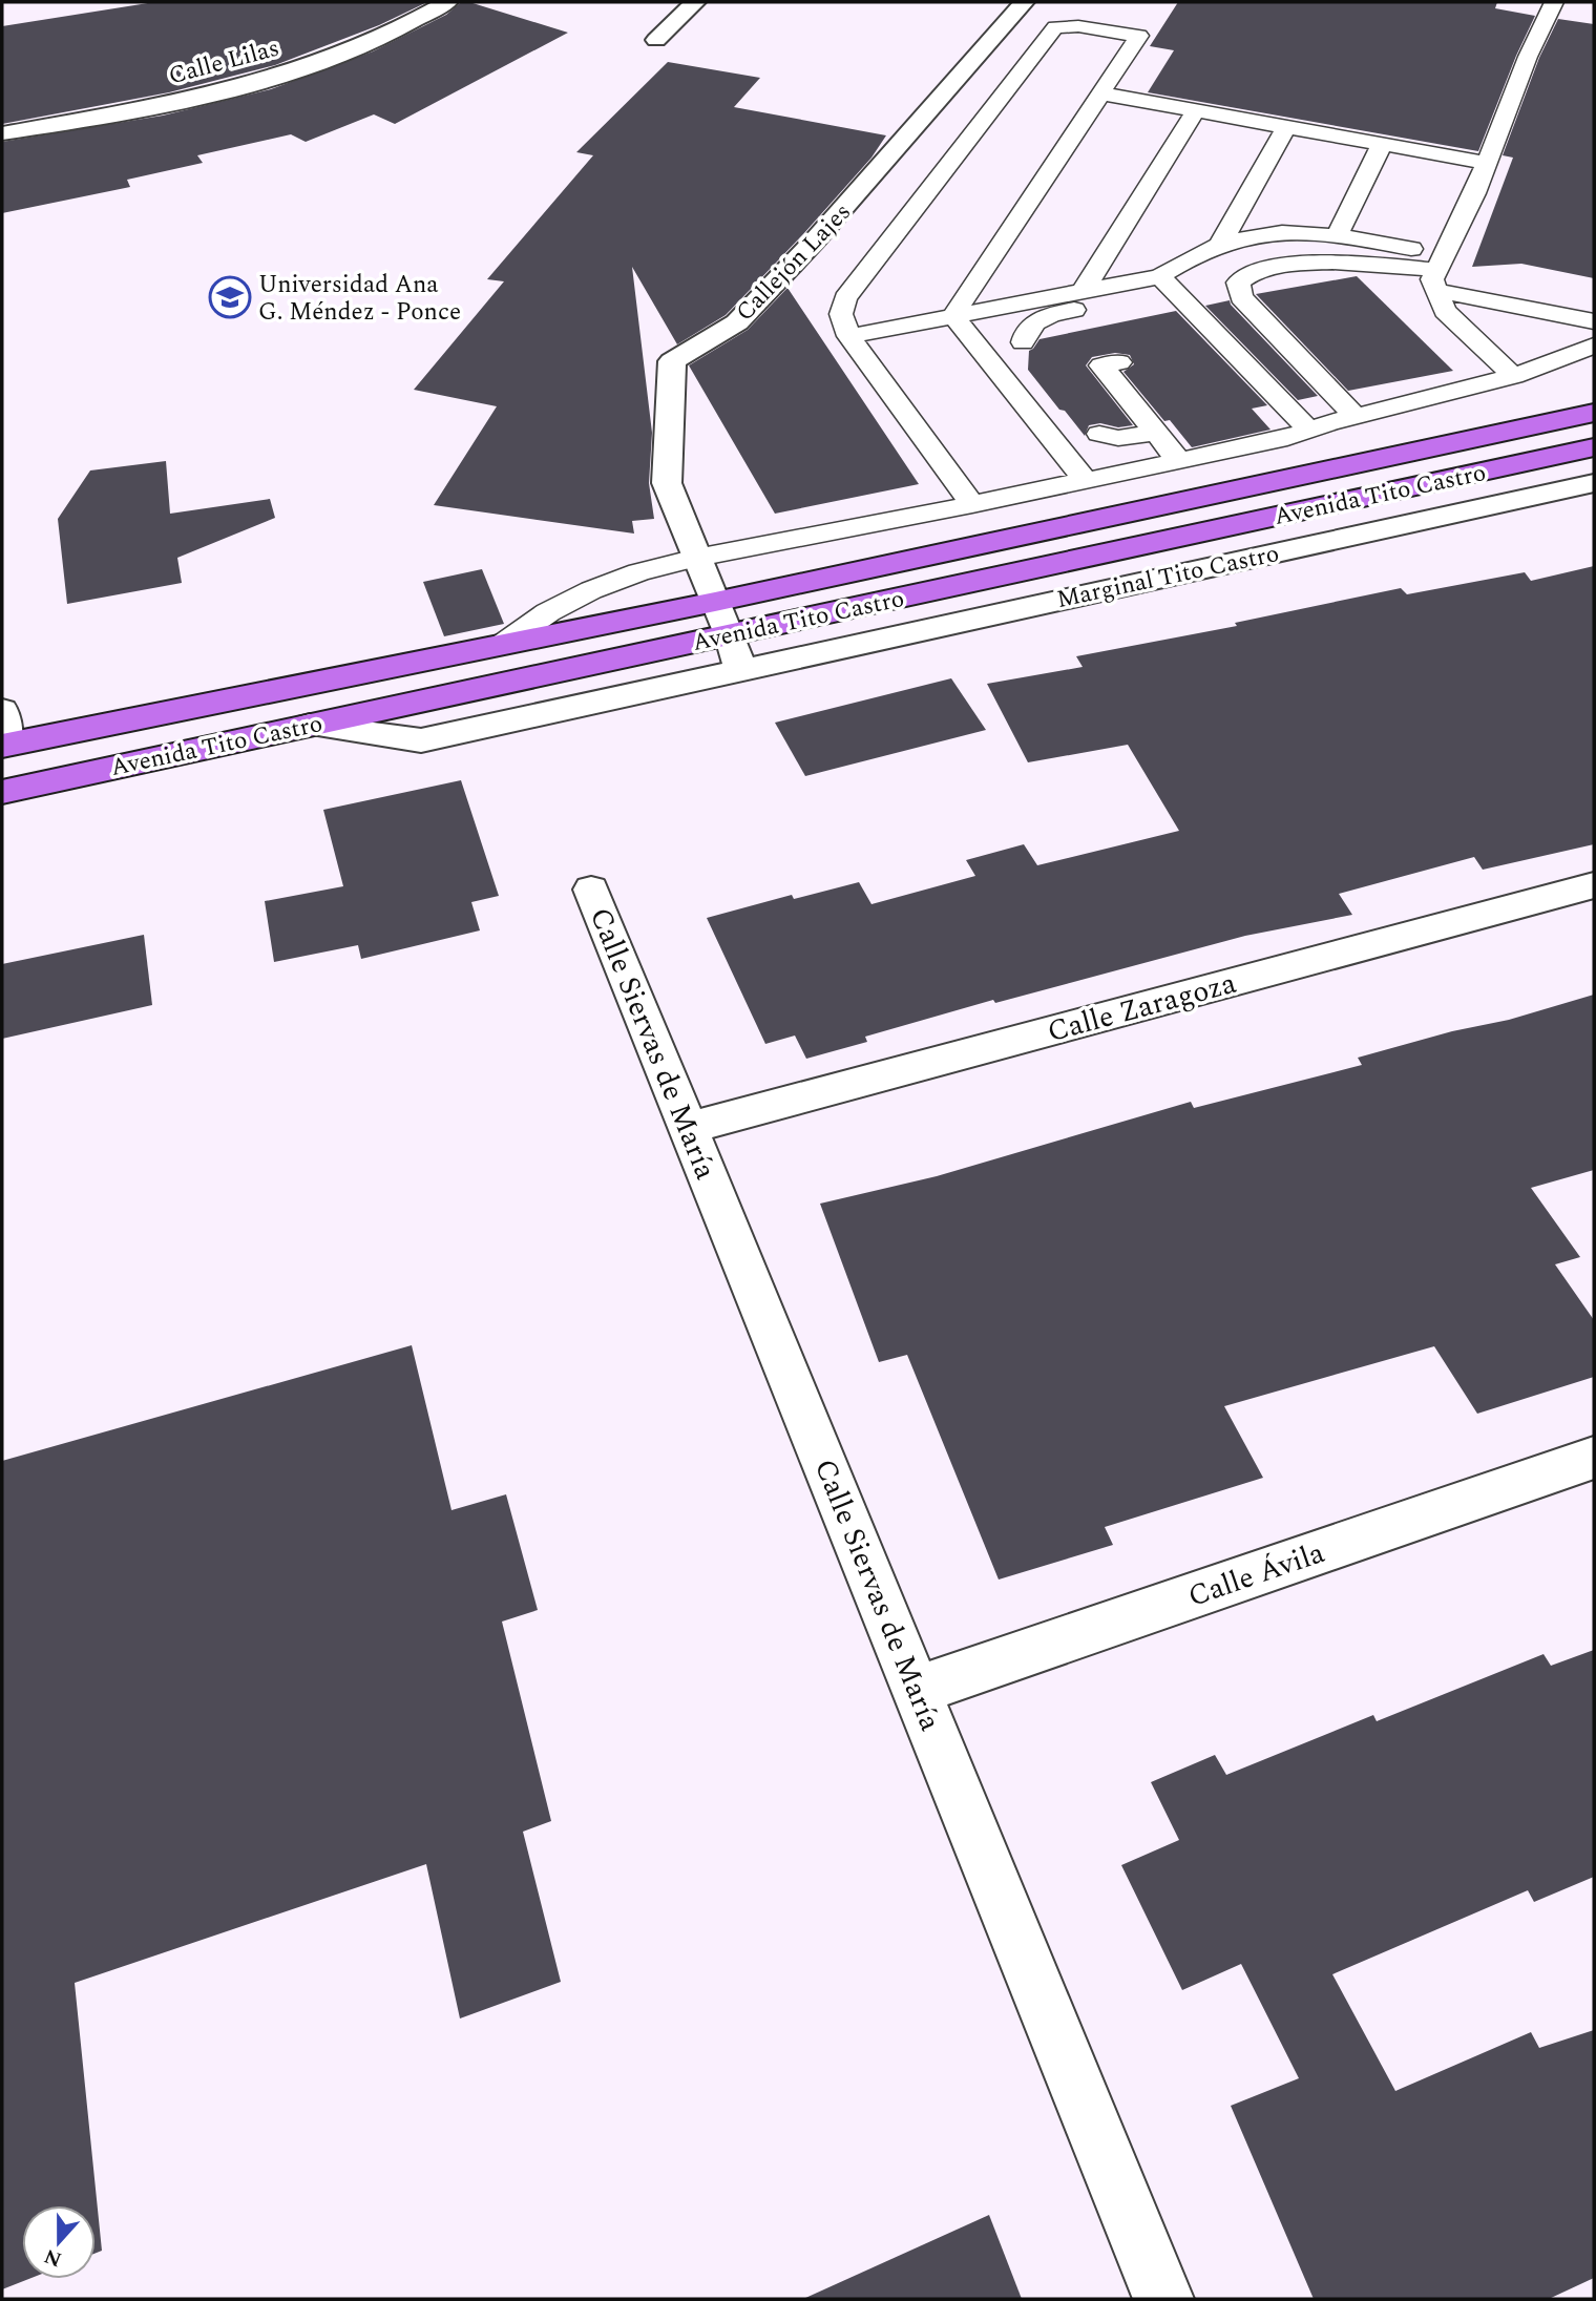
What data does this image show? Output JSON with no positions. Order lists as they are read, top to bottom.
{
  "streets": {
    "main road": ["Avenida Tito Castro"],
    "street": [
      "Calle Lilas",
      "Callejón Lajes",
      "Marginal Tito Castro",
      "Calle Zaragoza",
      "Calle Siervas de María",
      "Calle Ávila"
    ]
  },
  "crossings": [
    ["Callejón Lajes", "Avenida Tito Castro"],
    ["Callejón Lajes", "Marginal Tito Castro"],
    ["Avenida Tito Castro", "Marginal Tito Castro"],
    ["Calle Zaragoza", "Calle Siervas de María"],
    ["Calle Siervas de María", "Calle Ávila"]
  ],
  "places": {
    "school or university": ["Universidad Ana G. Méndez - Ponce"]
  },
  "north": "bottom"
}
